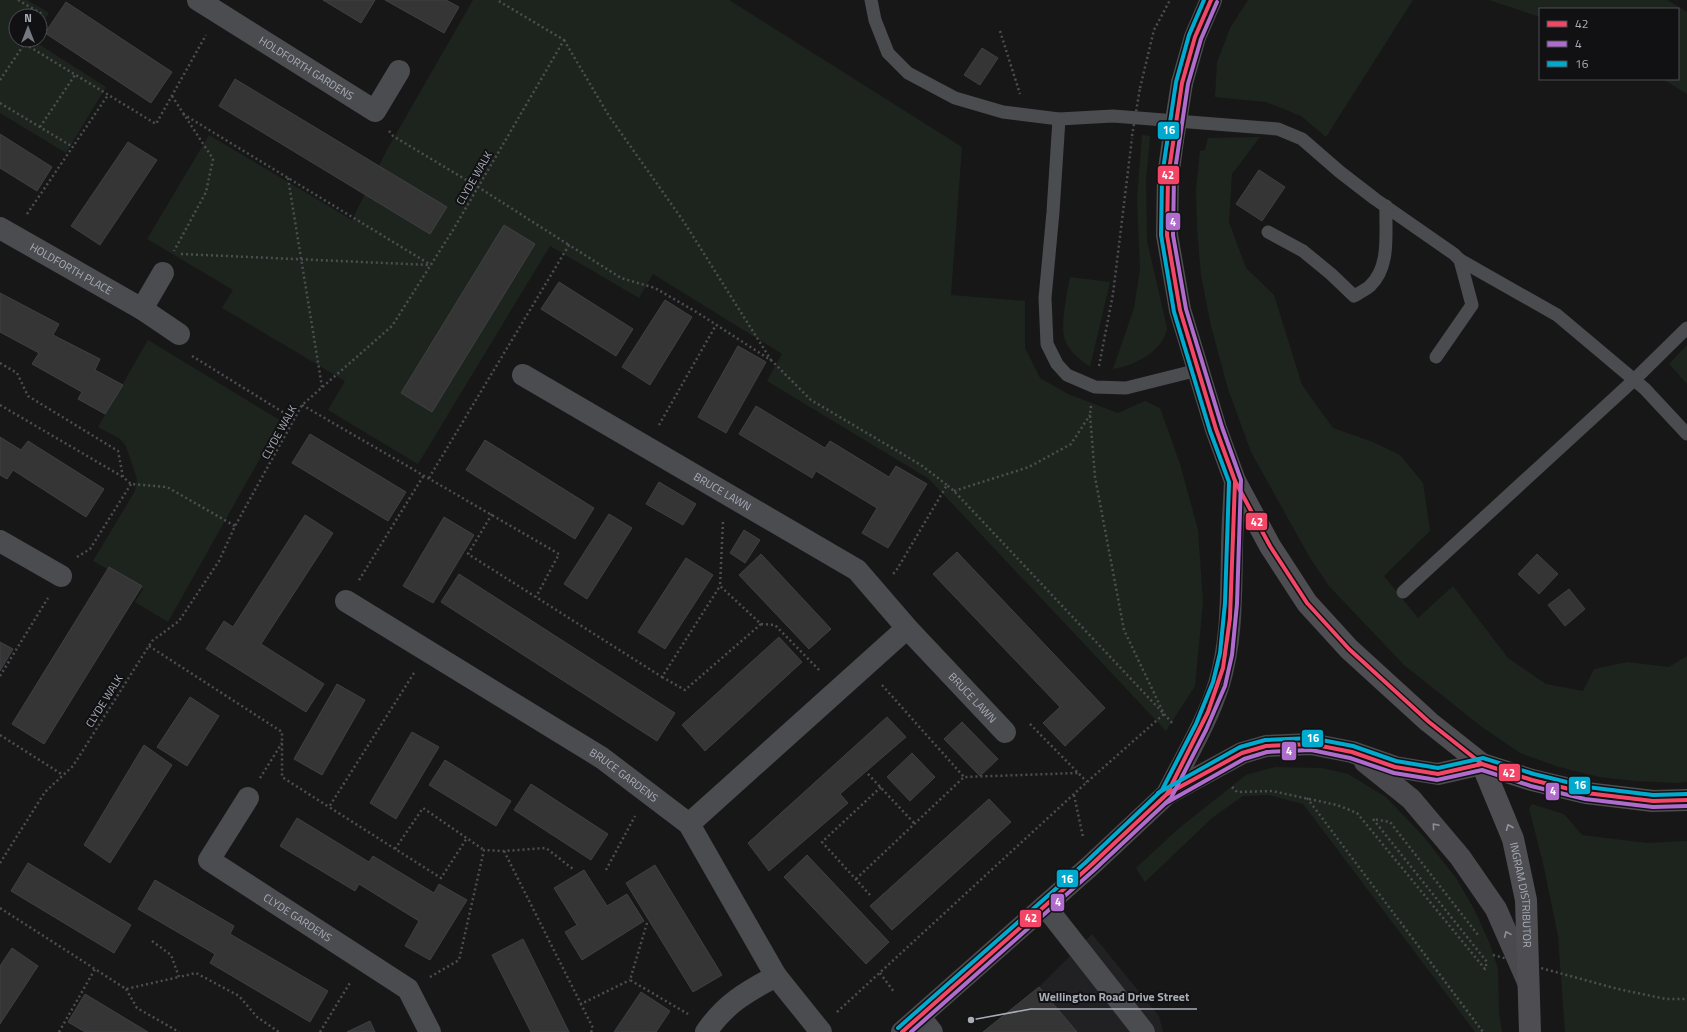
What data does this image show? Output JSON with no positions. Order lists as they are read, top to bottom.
{
  "streets": {
    "highway": ["INGRAM DISTRIBUTOR"],
    "street": [
      "HOLDFORTH GARDENS",
      "HOLDFORTH PLACE",
      "BRUCE LAWN",
      "BRUCE GARDENS",
      "CLYDE GARDENS"
    ],
    "path": ["CLYDE WALK"]
  },
  "one_way": ["INGRAM DISTRIBUTOR"],
  "places": ["Wellington Road Drive Street"],
  "lines": ["transit line 42", "transit line 16", "transit line 4"],
  "legend": ["42", "4", "16"],
  "north": "top"
}
